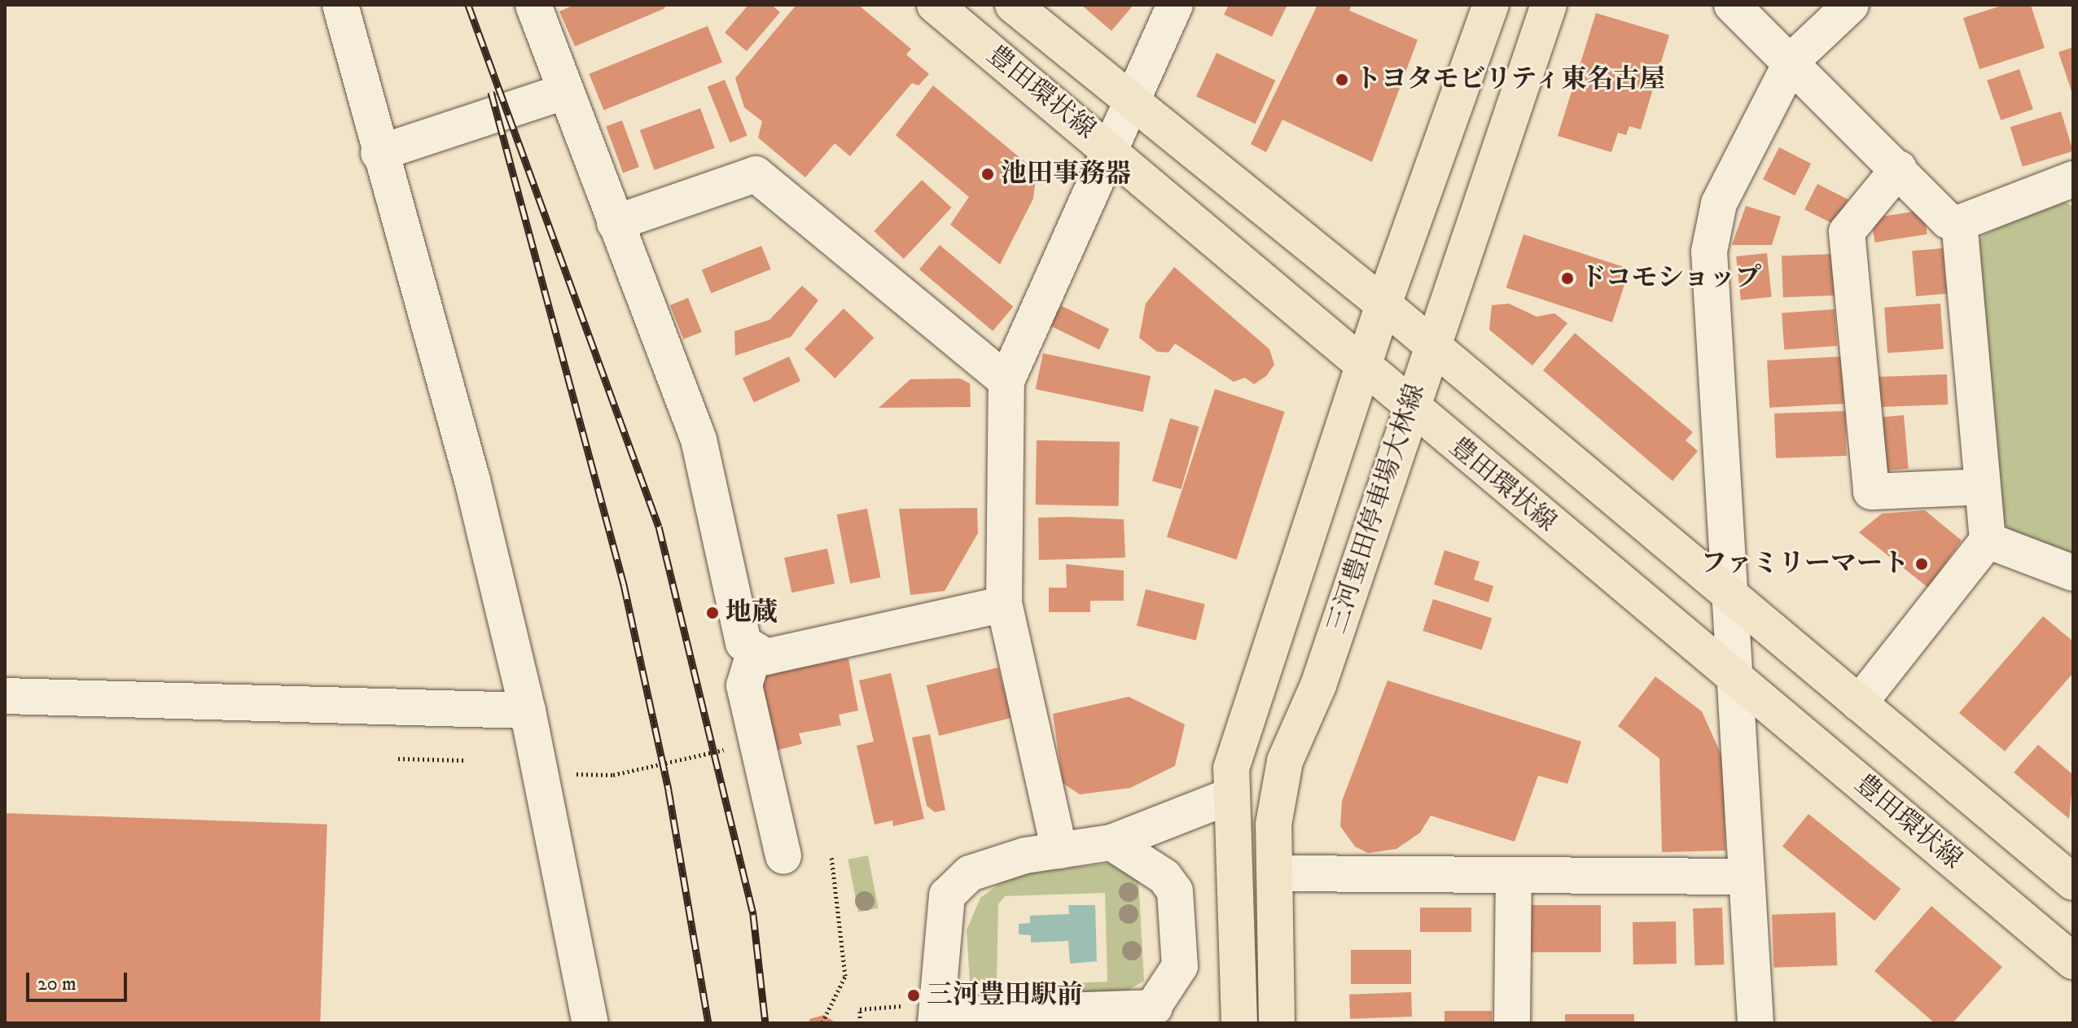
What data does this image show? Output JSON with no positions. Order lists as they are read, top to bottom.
{
  "streets": {
    "main road": ["豊田環状線", "三河豊田停車場大林線"]
  },
  "crossings": [
    ["豊田環状線", "三河豊田停車場大林線"]
  ],
  "places": [
    "トヨタモビリティ東名古屋",
    "池田事務器",
    "ドコモショップ",
    "ファミリーマート",
    "地蔵",
    "三河豊田駅前"
  ],
  "scale_bar": "20 m"
}
